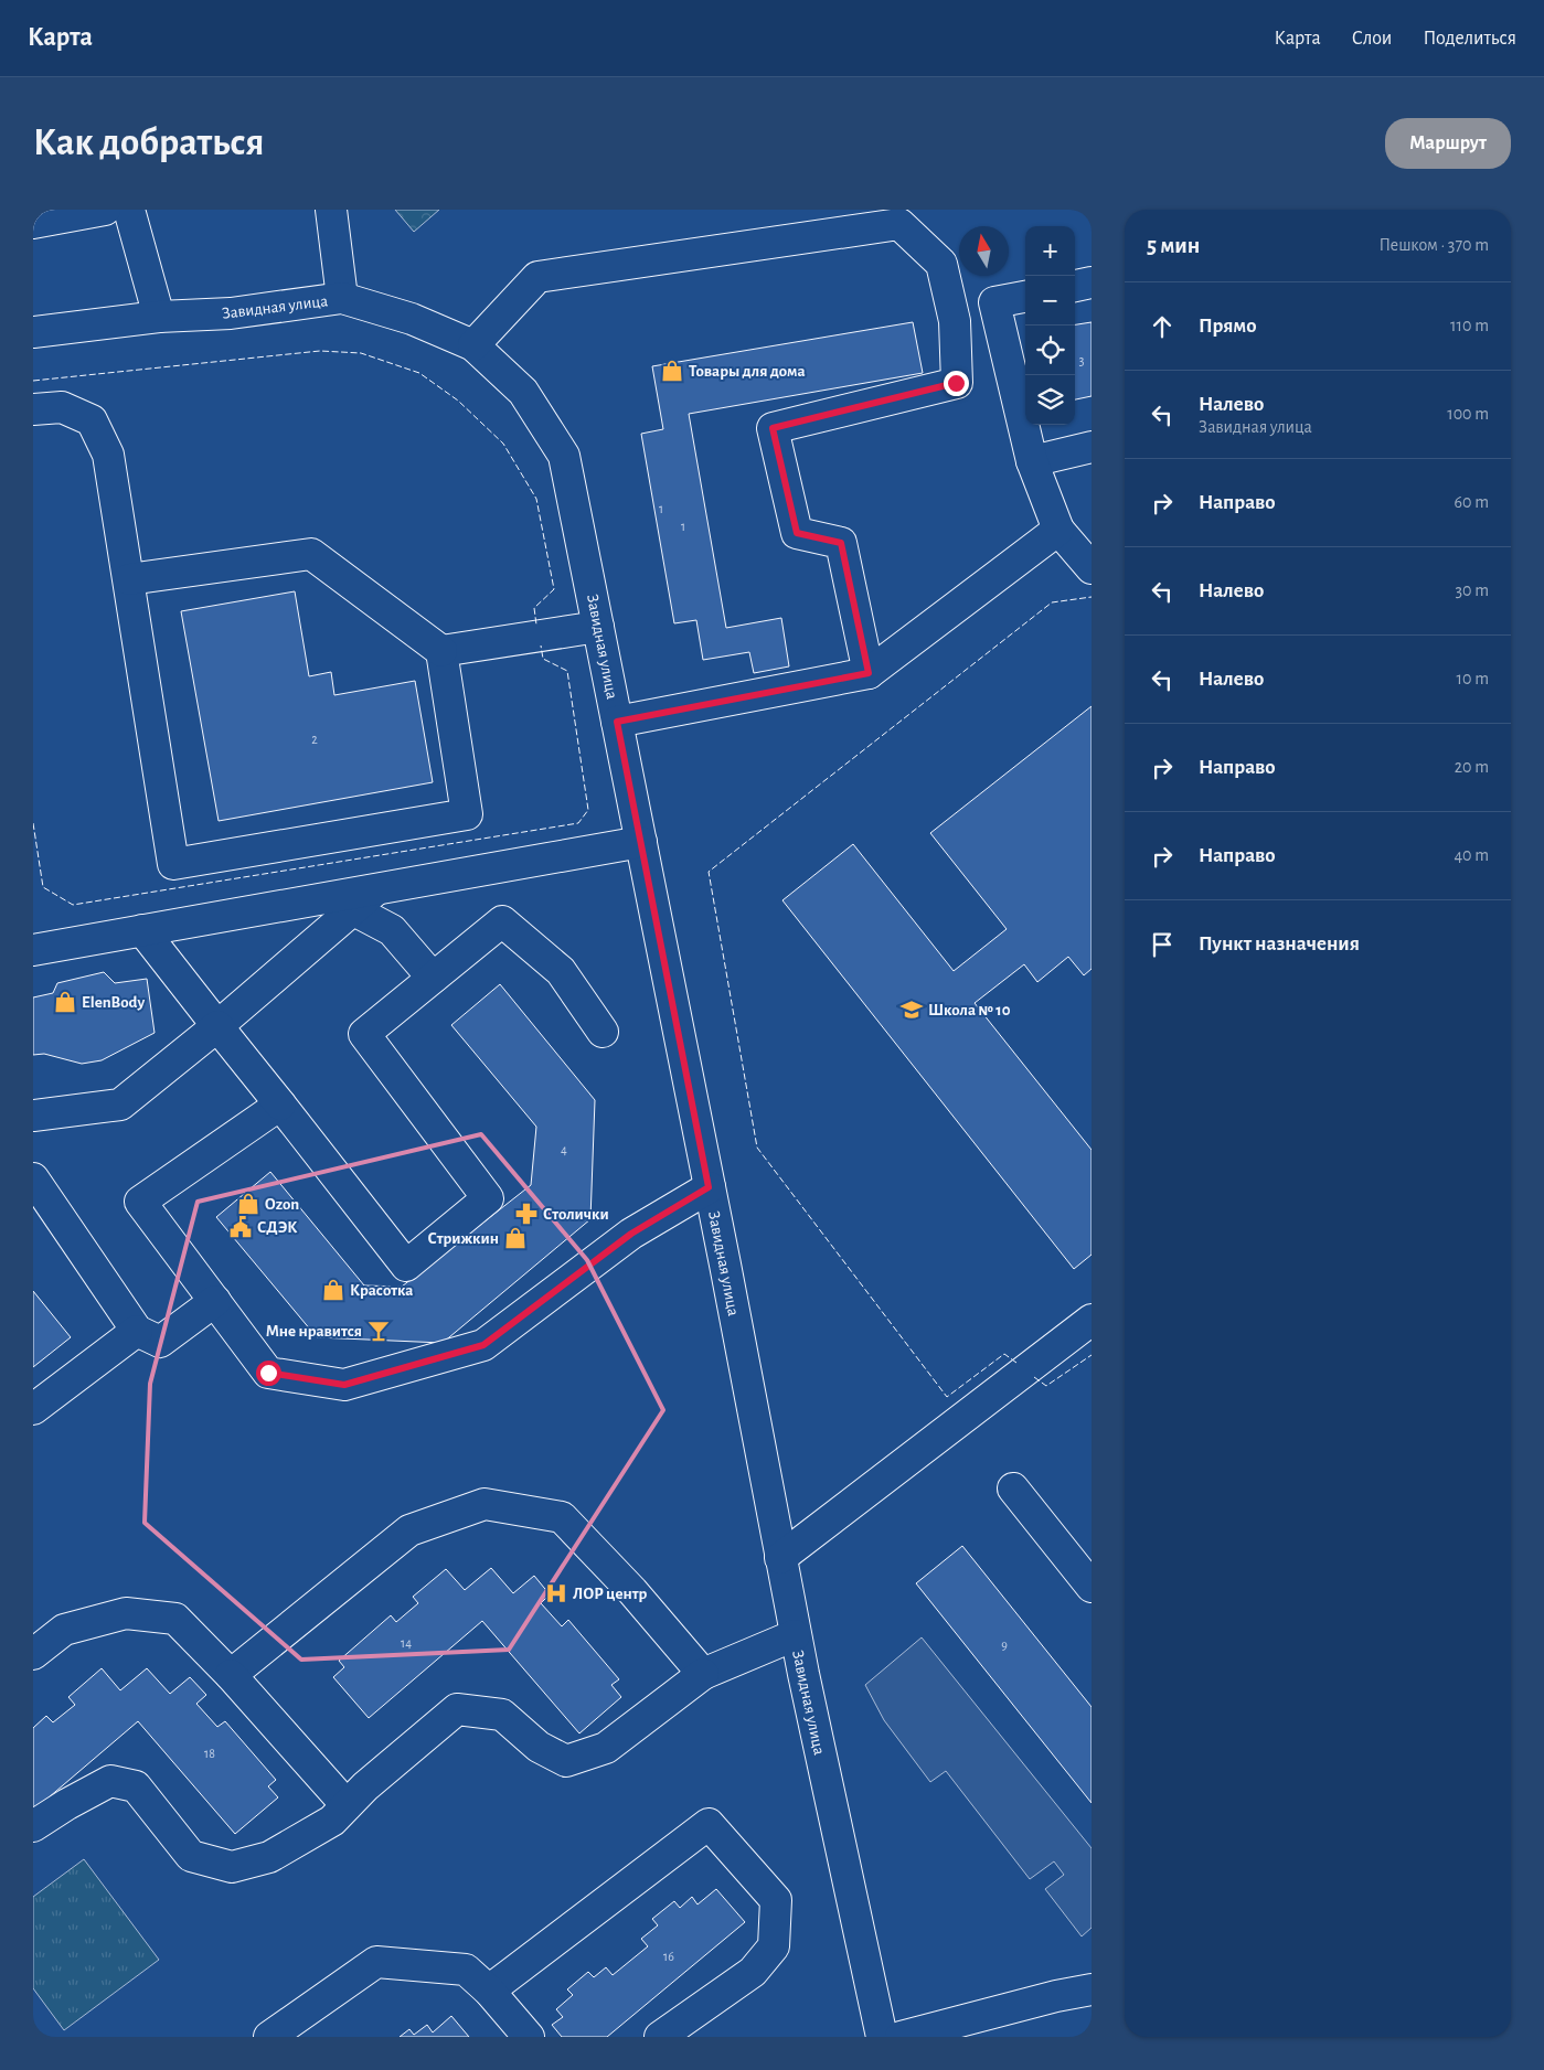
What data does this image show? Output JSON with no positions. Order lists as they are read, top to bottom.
{
  "streets": {
    "street": ["Завидная улица"]
  },
  "places": {
    "shop": [
      "Товары для дома",
      "ElenBody",
      "Ozon",
      "Стрижкин",
      "Красотка"
    ],
    "school or university": ["Школа № 10"],
    "pharmacy": ["Столички"],
    "public building": ["СДЭК"],
    "bar": ["Мне нравится"],
    "hospital": ["ЛОР центр"]
  },
  "house_numbers": [
    "3",
    "1",
    "1",
    "2",
    "4",
    "14",
    "9",
    "18",
    "16"
  ],
  "north": "top",
  "page": {
    "header": "Карта",
    "nav": ["Карта", "Слои", "Поделиться"],
    "buttons": "Маршрут",
    "title": "Как добраться",
    "heading": ["5 мин", "Пешком · 370 m"],
    "map_buttons": ["+", "−"],
    "list": [
      ["Прямо", "110 m"],
      ["Налево", "Завидная улица", "100 m"],
      ["Направо", "60 m"],
      ["Налево", "30 m"],
      ["Налево", "10 m"],
      ["Направо", "20 m"],
      ["Направо", "40 m"],
      "Пункт назначения"
    ]
  }
}
